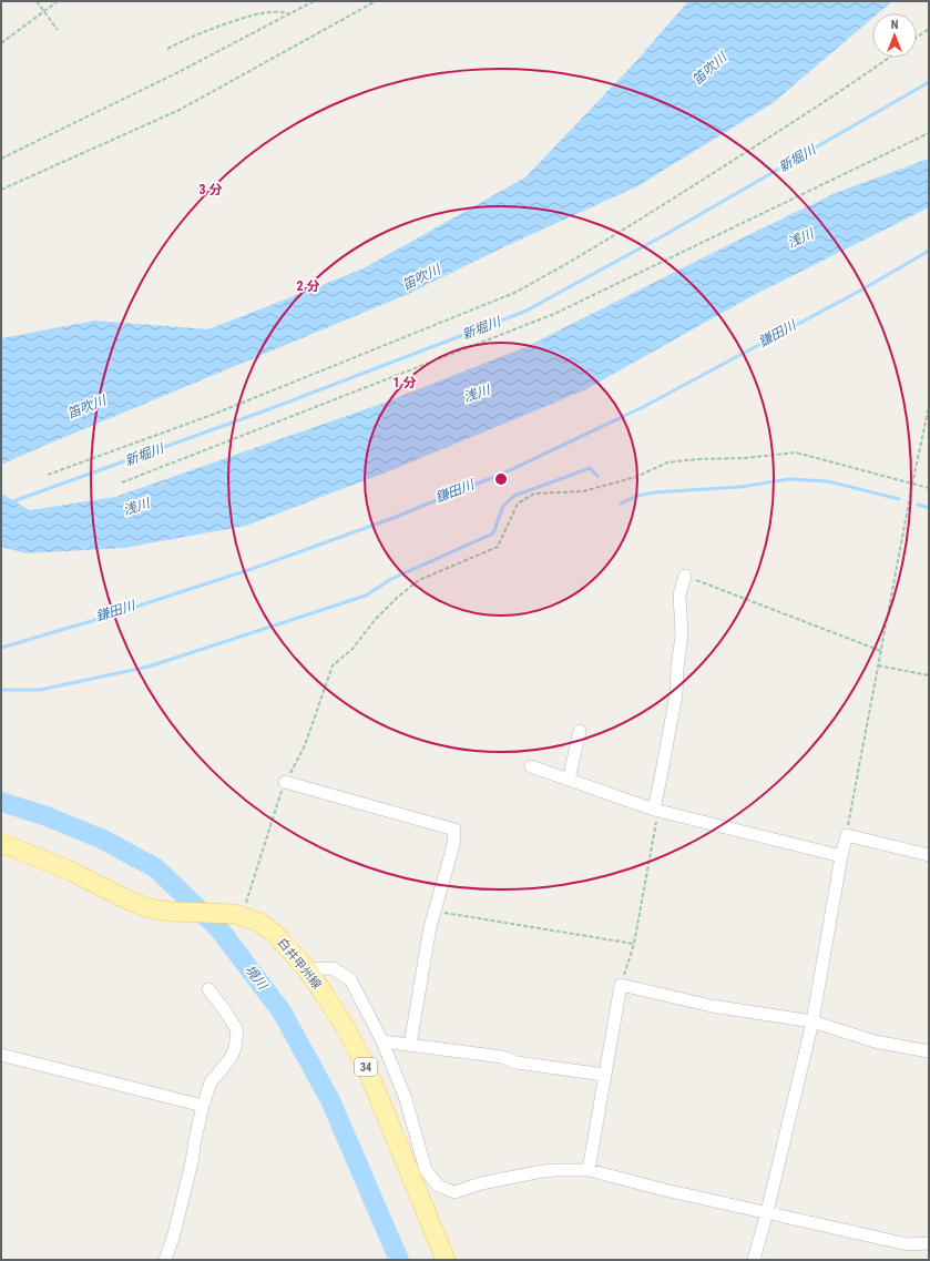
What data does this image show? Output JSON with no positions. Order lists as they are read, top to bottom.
{
  "streets": {
    "main road": ["白井甲州線", "34"]
  },
  "water": [
    "笛吹川",
    "新堀川",
    "浅川",
    "鎌田川",
    "境川"
  ],
  "north": "top",
  "rings": ["3 分", "2 分", "1 分"]
}
